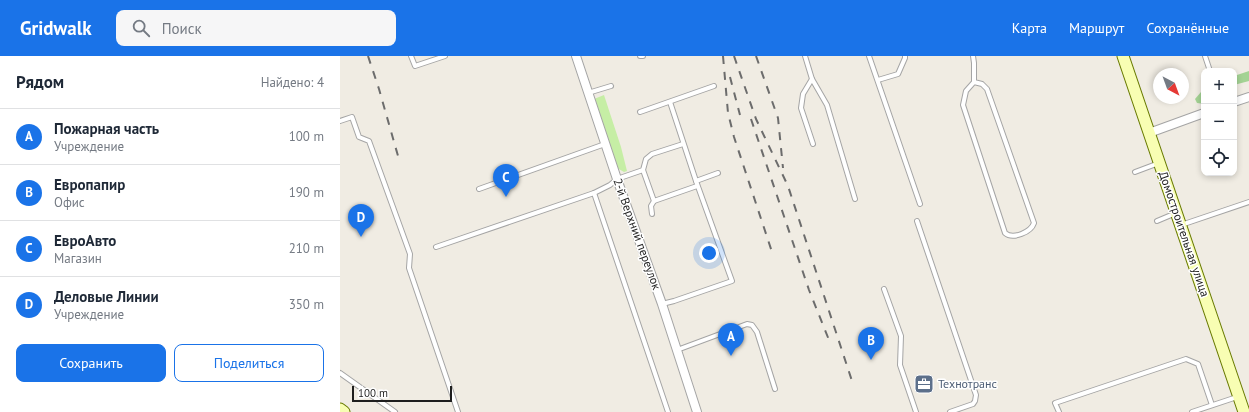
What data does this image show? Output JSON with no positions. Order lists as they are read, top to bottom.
{
  "streets": {
    "street": ["2-й Верхний переулок", "Домостроительная улица"]
  },
  "places": {
    "office": ["Технотранс"]
  },
  "scale_bar": "100 m",
  "north": "bottom right",
  "page": {
    "header": "Gridwalk",
    "search": "Поиск",
    "nav": ["Карта", "Маршрут", "Сохранённые"],
    "heading": ["Рядом", "Найдено: 4"],
    "map_buttons": ["+", "−"],
    "list": [
      {
        "mark": "A",
        "name": "Пожарная часть",
        "note": "Учреждение",
        "value": "100 m"
      },
      {
        "mark": "B",
        "name": "Европапир",
        "note": "Офис",
        "value": "190 m"
      },
      {
        "mark": "C",
        "name": "ЕвроАвто",
        "note": "Магазин",
        "value": "210 m"
      },
      {
        "mark": "D",
        "name": "Деловые Линии",
        "note": "Учреждение",
        "value": "350 m"
      }
    ],
    "pins": [
      "C",
      "D",
      "A",
      "B"
    ],
    "buttons": ["Сохранить", "Поделиться"],
    "scale": "100 m"
  }
}
